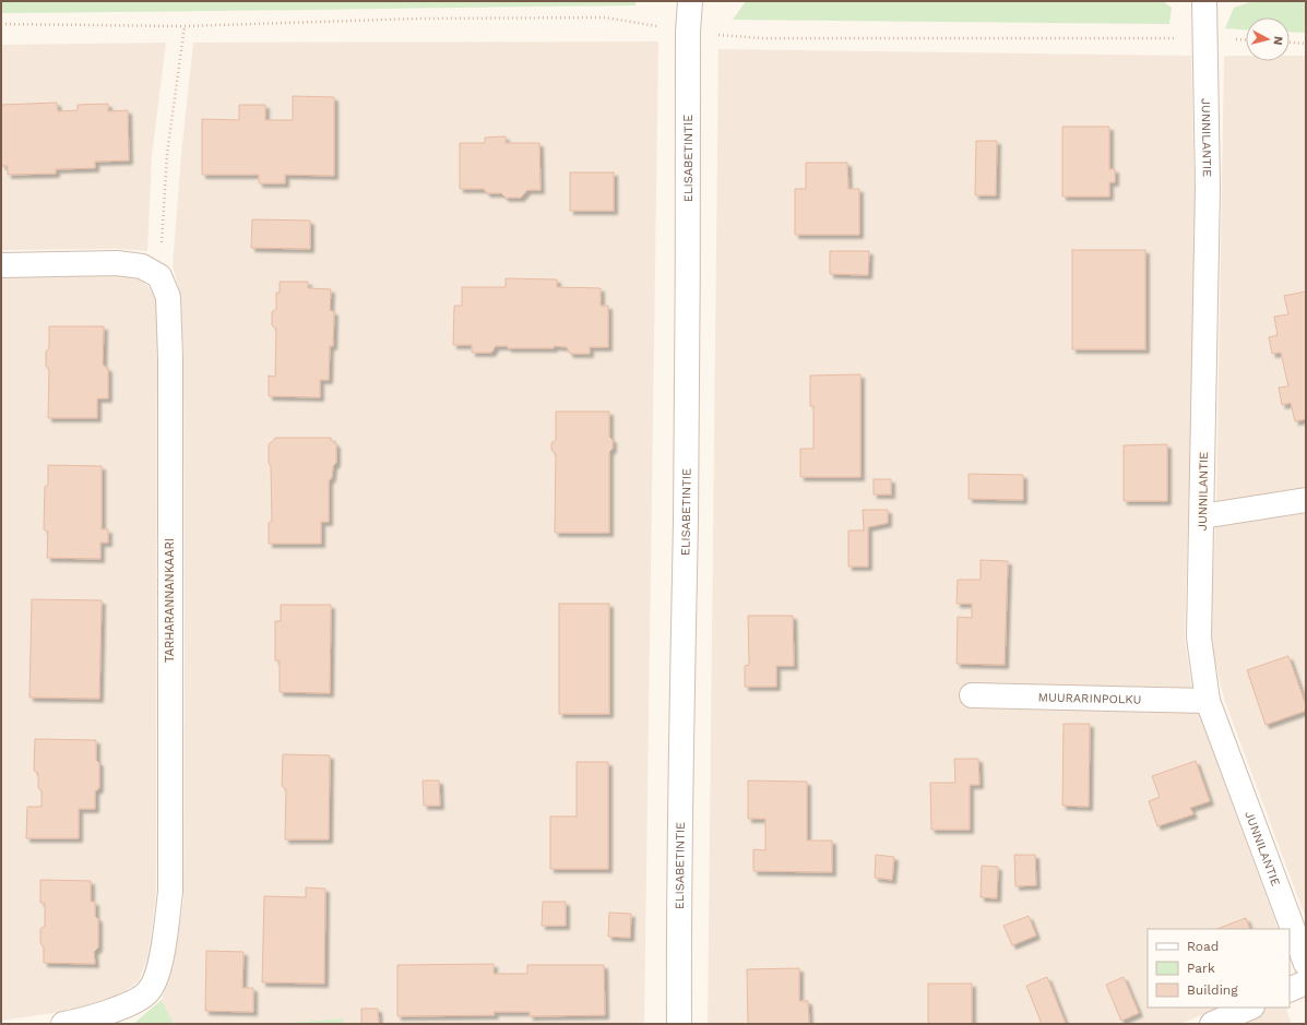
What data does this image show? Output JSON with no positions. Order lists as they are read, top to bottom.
{
  "streets": {
    "street": [
      "JUNNILANTIE",
      "ELISABETINTIE",
      "TARHARANNANKAARI",
      "MUURARINPOLKU"
    ]
  },
  "crossings": [
    ["JUNNILANTIE", "MUURARINPOLKU"]
  ],
  "legend": ["Road", "Park", "Building"],
  "north": "right"
}
